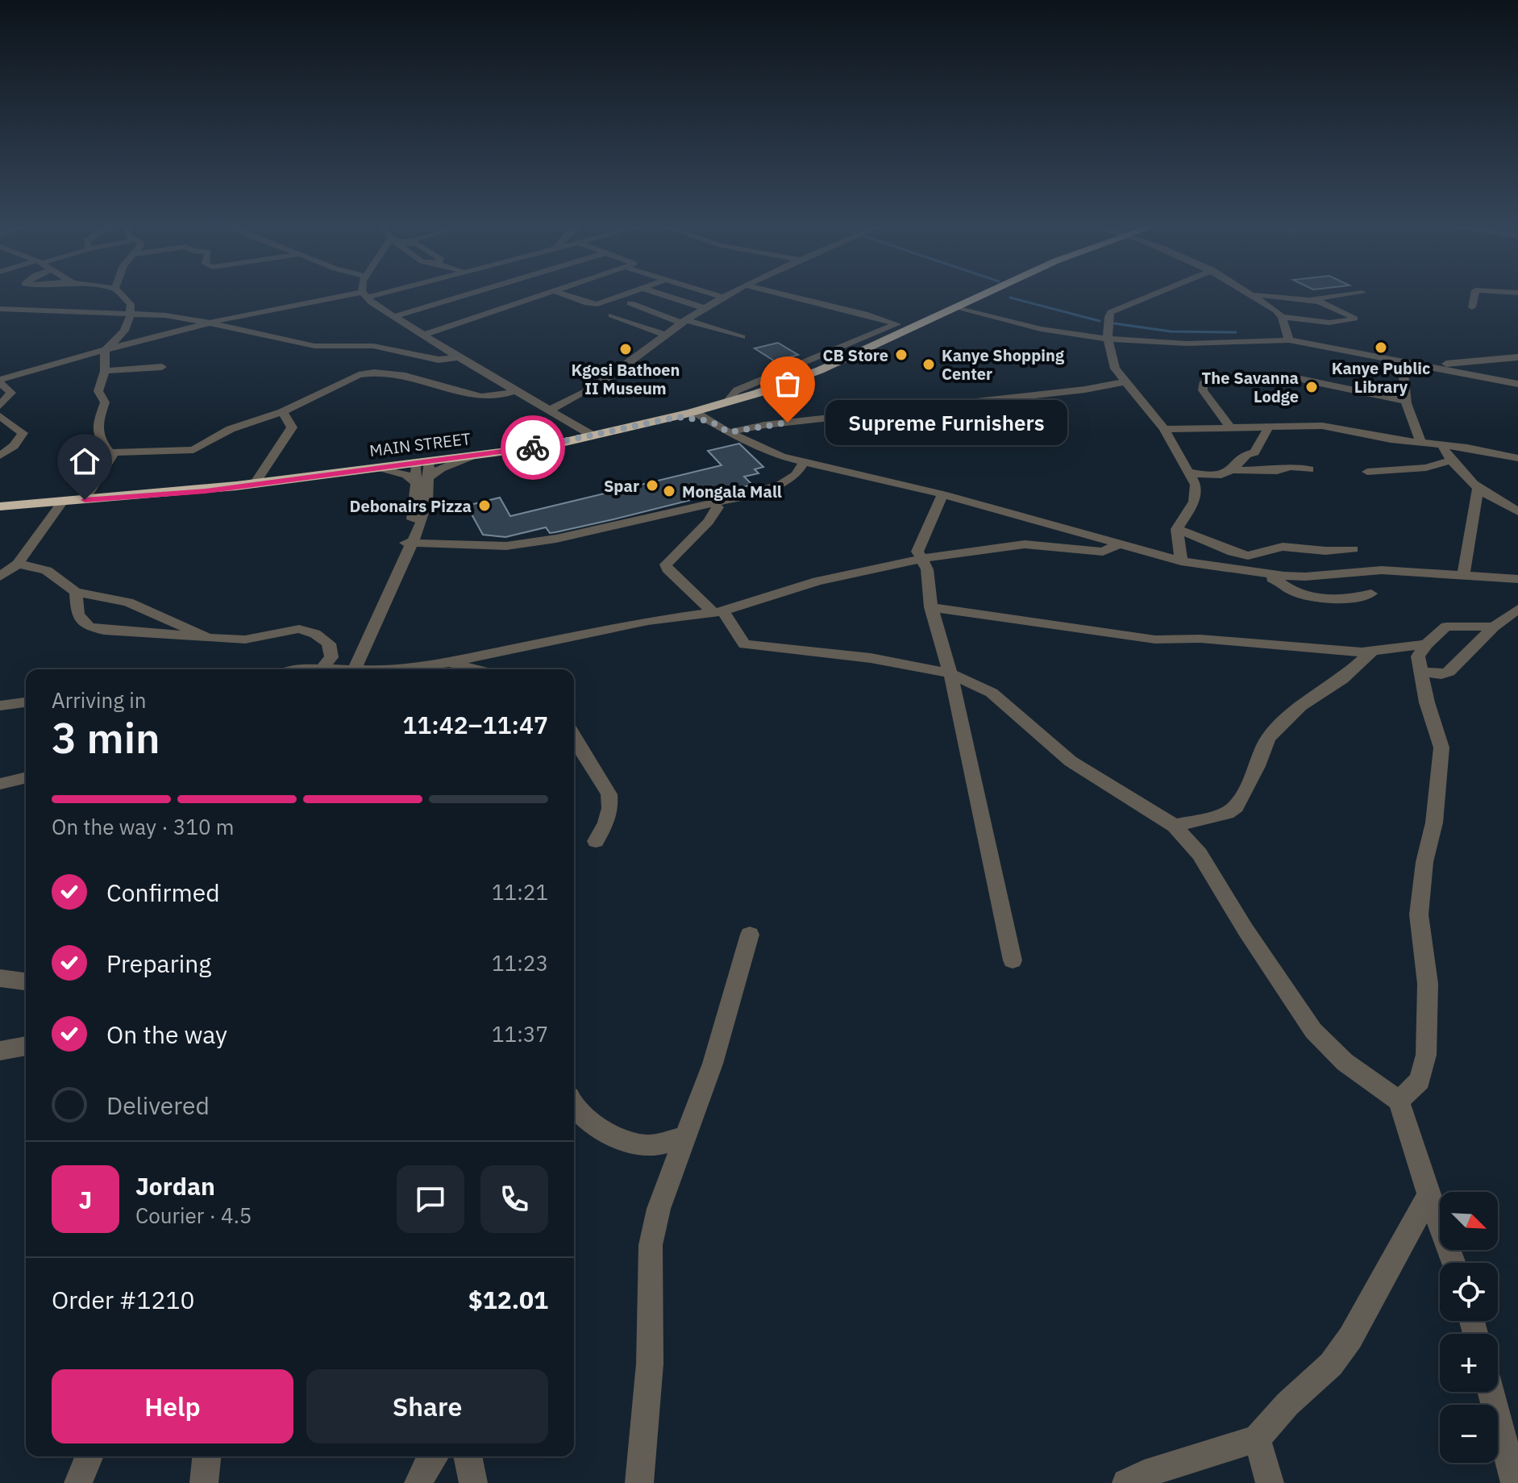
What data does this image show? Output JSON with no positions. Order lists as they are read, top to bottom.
{
  "streets": {
    "highway": ["MAIN STREET"]
  },
  "places": [
    "Kanye Public Library",
    "Kgosi Bathoen II Museum",
    "CB Store",
    "Kanye Shopping Center",
    "The Savanna Lodge",
    "Supreme Furnishers",
    "Spar",
    "Mongala Mall",
    "Debonairs Pizza"
  ],
  "north": "bottom right",
  "page": {
    "bubble": "Supreme Furnishers",
    "heading": ["3 min", "Arriving in", "11:42–11:47"],
    "panel": [
      "Jordan",
      "Courier · 4.5",
      "Order #1210",
      "$12.01"
    ],
    "bar": "On the way · 310 m",
    "list": [
      ["Confirmed", "11:21"],
      ["Preparing", "11:23"],
      ["On the way", "11:37"],
      "Delivered"
    ],
    "round": "J",
    "map_buttons": ["+", "−"],
    "buttons": ["Help", "Share"]
  }
}
